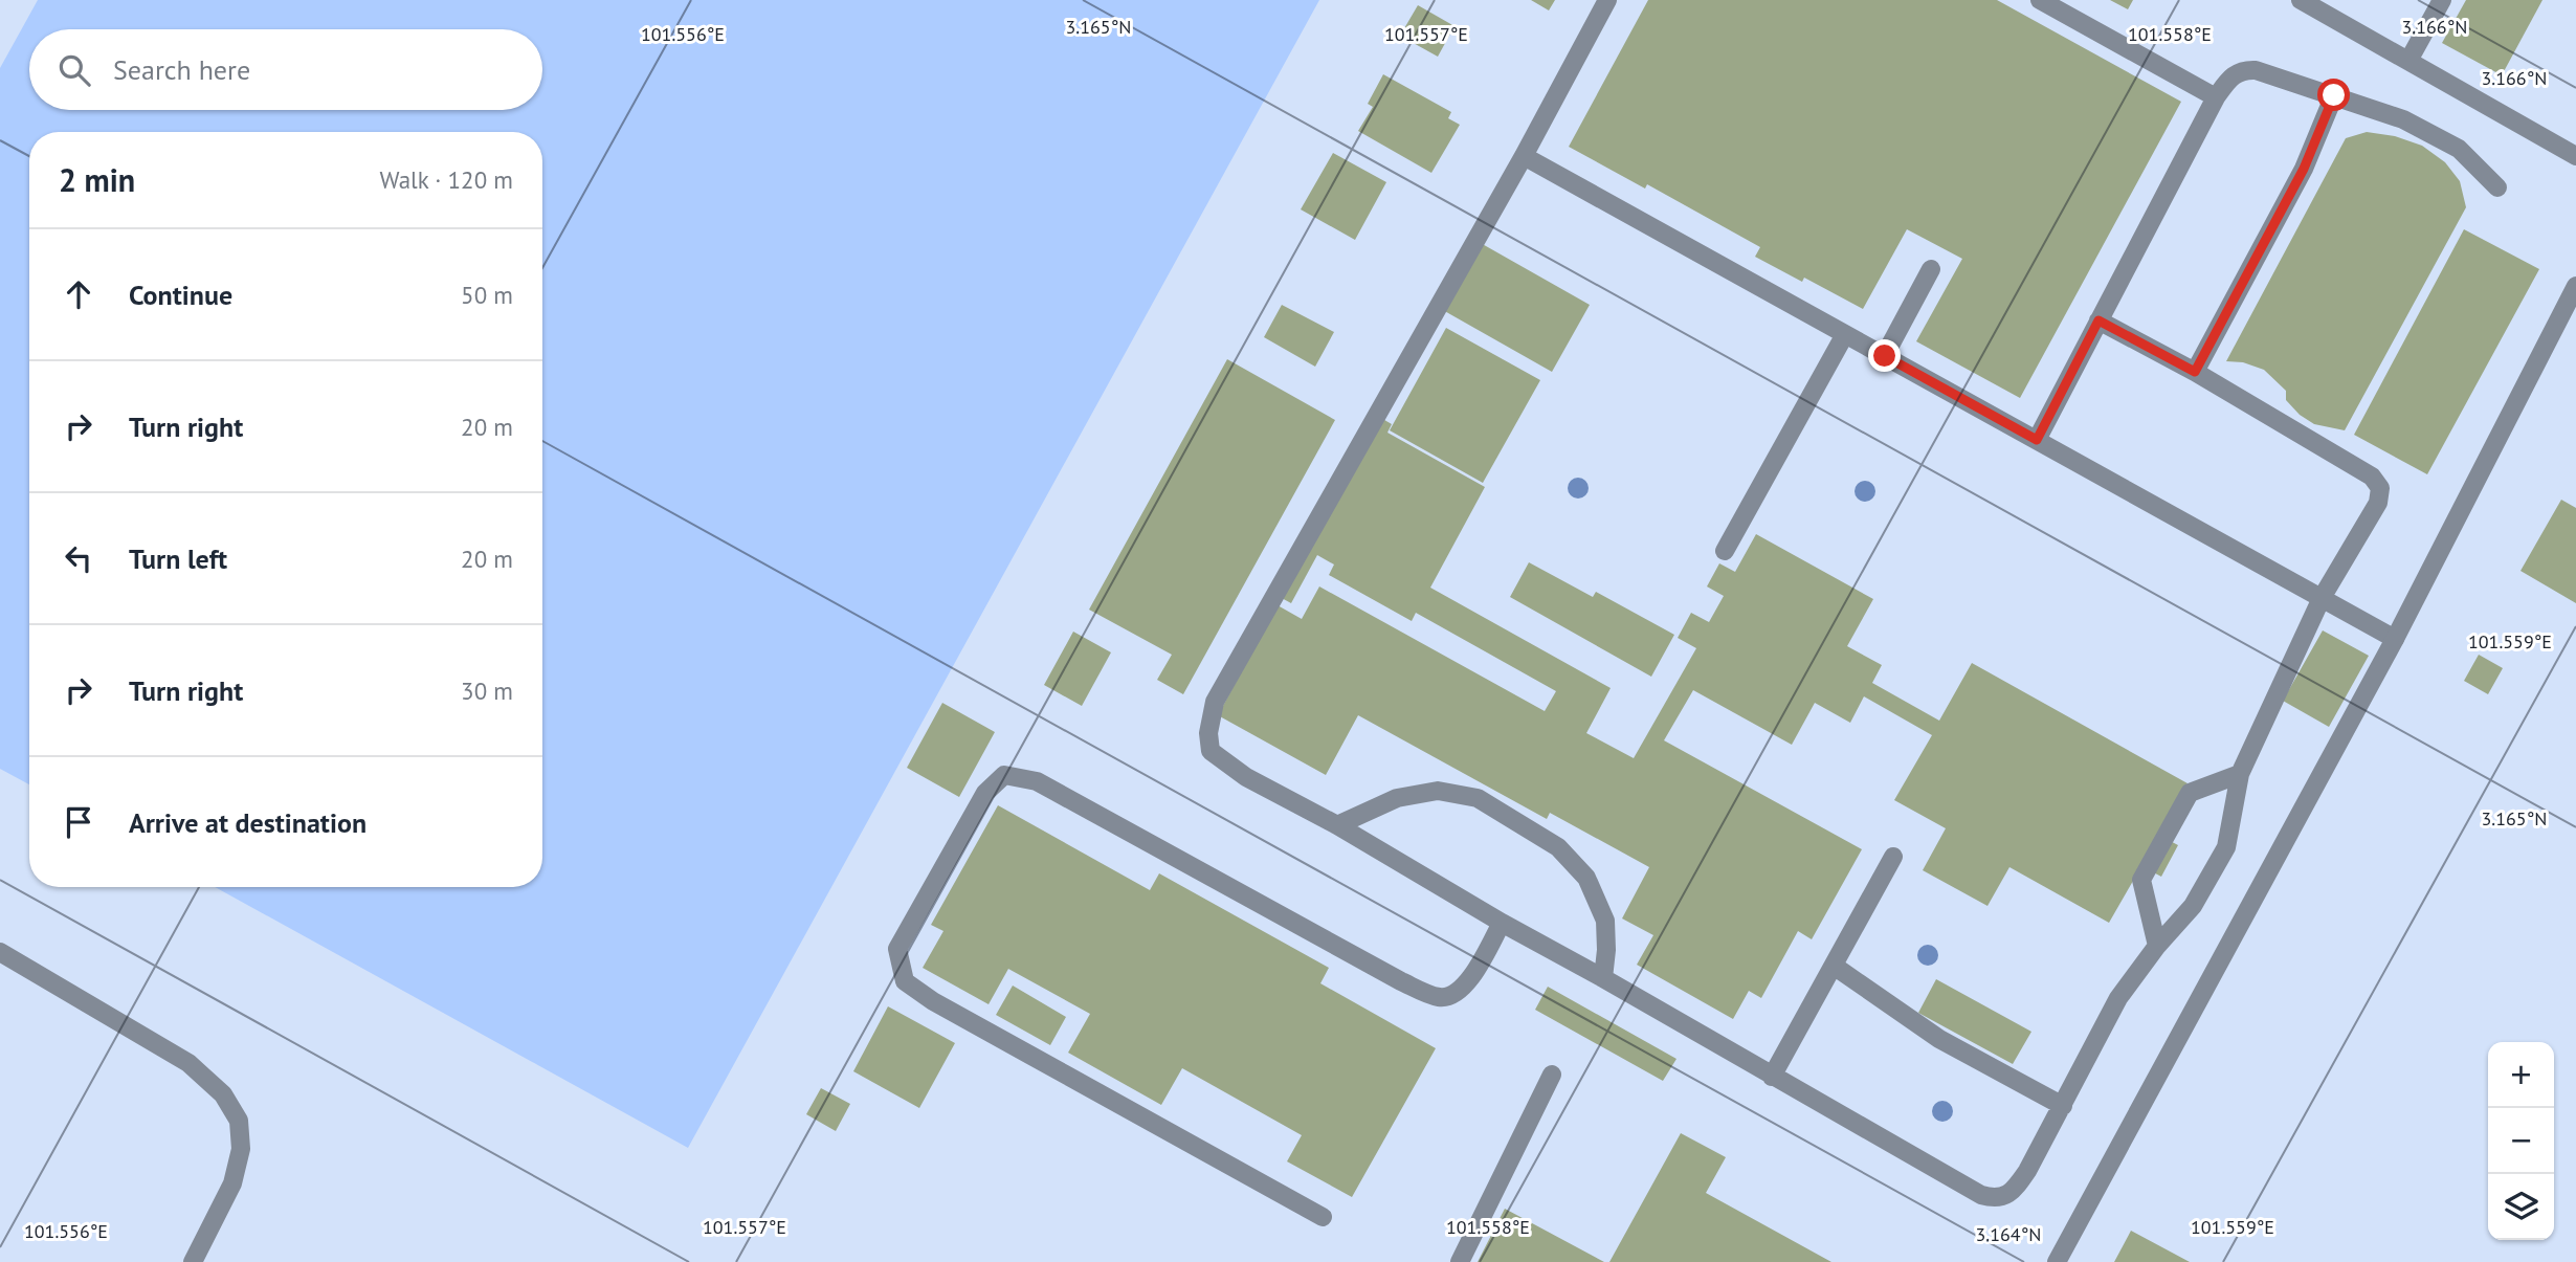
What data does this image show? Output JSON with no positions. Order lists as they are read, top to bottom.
{
  "page": {
    "search": "Search here",
    "heading": ["2 min", "Walk · 120 m"],
    "list": [
      ["Continue", "50 m"],
      ["Turn right", "20 m"],
      ["Turn left", "20 m"],
      ["Turn right", "30 m"],
      "Arrive at destination"
    ],
    "map_buttons": ["+", "−"]
  },
  "coordinates": [
    "3.165°N",
    "3.166°N",
    "101.556°E",
    "101.557°E",
    "101.558°E",
    "101.559°E",
    "3.164°N"
  ]
}
